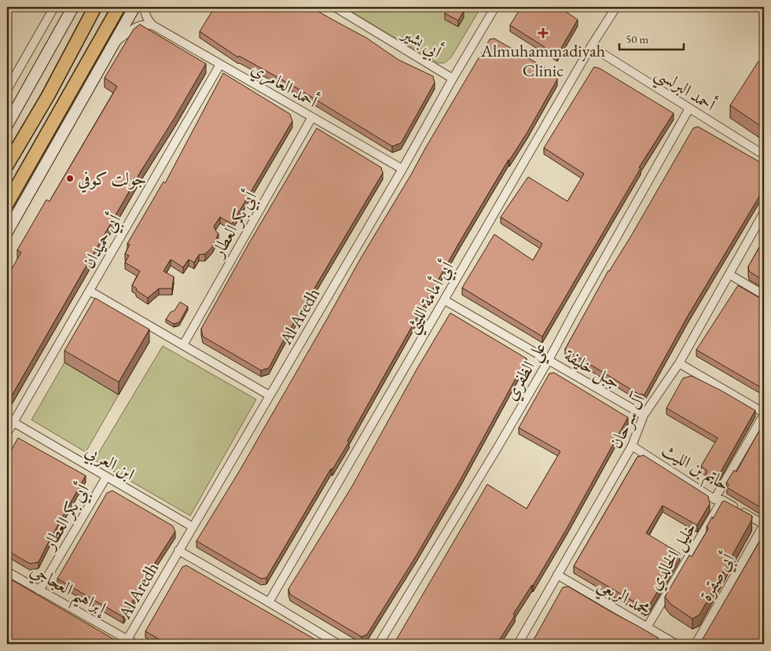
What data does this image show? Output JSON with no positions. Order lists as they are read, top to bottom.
{
  "streets": {
    "street": [
      "أبي بشير",
      "أحمد العامري",
      "أحمد البرلسي",
      "أبي بكر العطار",
      "أبي حميدان",
      "أبي أمامة الليثي",
      "Al Aredh",
      "جبل خليفة",
      "علي الظفري",
      "آل سرحان",
      "ابن العربي",
      "حاتم بن الليث",
      "خليل الخالدي",
      "أبي صقرة",
      "إبراهيم العجاجي",
      "محمد الربعي"
    ]
  },
  "crossings": [
    ["أبي بشير", "Al Aredh"],
    ["أحمد العامري", "أبي بكر العطار"],
    ["أحمد العامري", "أبي حميدان"],
    ["أحمد العامري", "Al Aredh"],
    ["أحمد البرلسي", "أبي أمامة الليثي"],
    ["أحمد البرلسي", "علي الظفري"],
    ["أبي بكر العطار", "ابن العربي"],
    ["أبي بكر العطار", "إبراهيم العجاجي"],
    ["أبي حميدان", "ابن العربي"],
    ["أبي أمامة الليثي", "جبل خليفة"],
    ["Al Aredh", "ابن العربي"],
    ["Al Aredh", "إبراهيم العجاجي"],
    ["جبل خليفة", "علي الظفري"],
    ["جبل خليفة", "آل سرحان"],
    ["آل سرحان", "حاتم بن الليث"],
    ["آل سرحان", "محمد الربعي"],
    ["حاتم بن الليث", "خليل الخالدي"],
    ["حاتم بن الليث", "أبي صقرة"],
    ["خليل الخالدي", "محمد الربعي"]
  ],
  "places": {
    "health": ["Almuhammadiyah Clinic"],
    "other": ["جولت كوفي"]
  },
  "scale_bar": "50 m"
}
